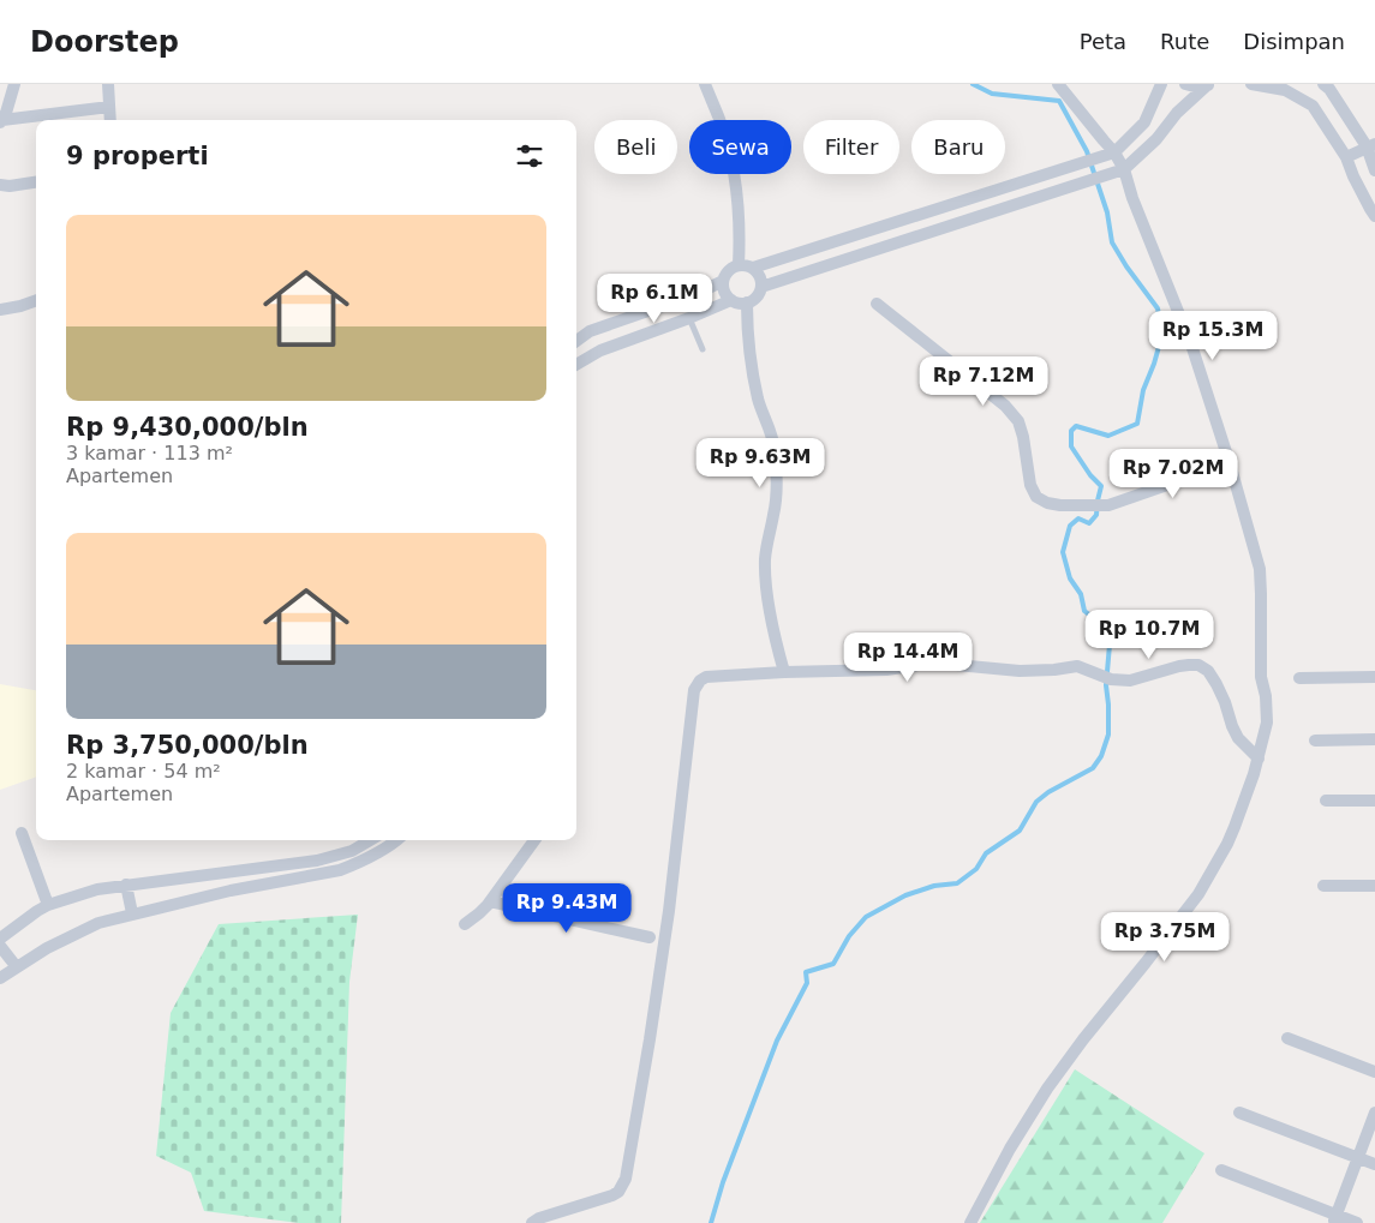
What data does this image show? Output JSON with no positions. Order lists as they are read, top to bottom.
{
  "page": {
    "header": "Doorstep",
    "nav": ["Peta", "Rute", "Disimpan"],
    "chip": [
      "Beli",
      "Sewa",
      "Filter",
      "Baru"
    ],
    "heading": "9 properti",
    "list": [
      {
        "name": "Rp 9,430,000/bln",
        "note": "3 kamar · 113 m² · Apartemen"
      },
      {
        "name": "Rp 3,750,000/bln",
        "note": "2 kamar · 54 m² · Apartemen"
      }
    ],
    "price": [
      "Rp 6.1M",
      "Rp 15.3M",
      "Rp 7.12M",
      "Rp 9.63M",
      "Rp 7.02M",
      "Rp 10.7M",
      "Rp 14.4M",
      "Rp 9.43M",
      "Rp 3.75M"
    ]
  }
}
